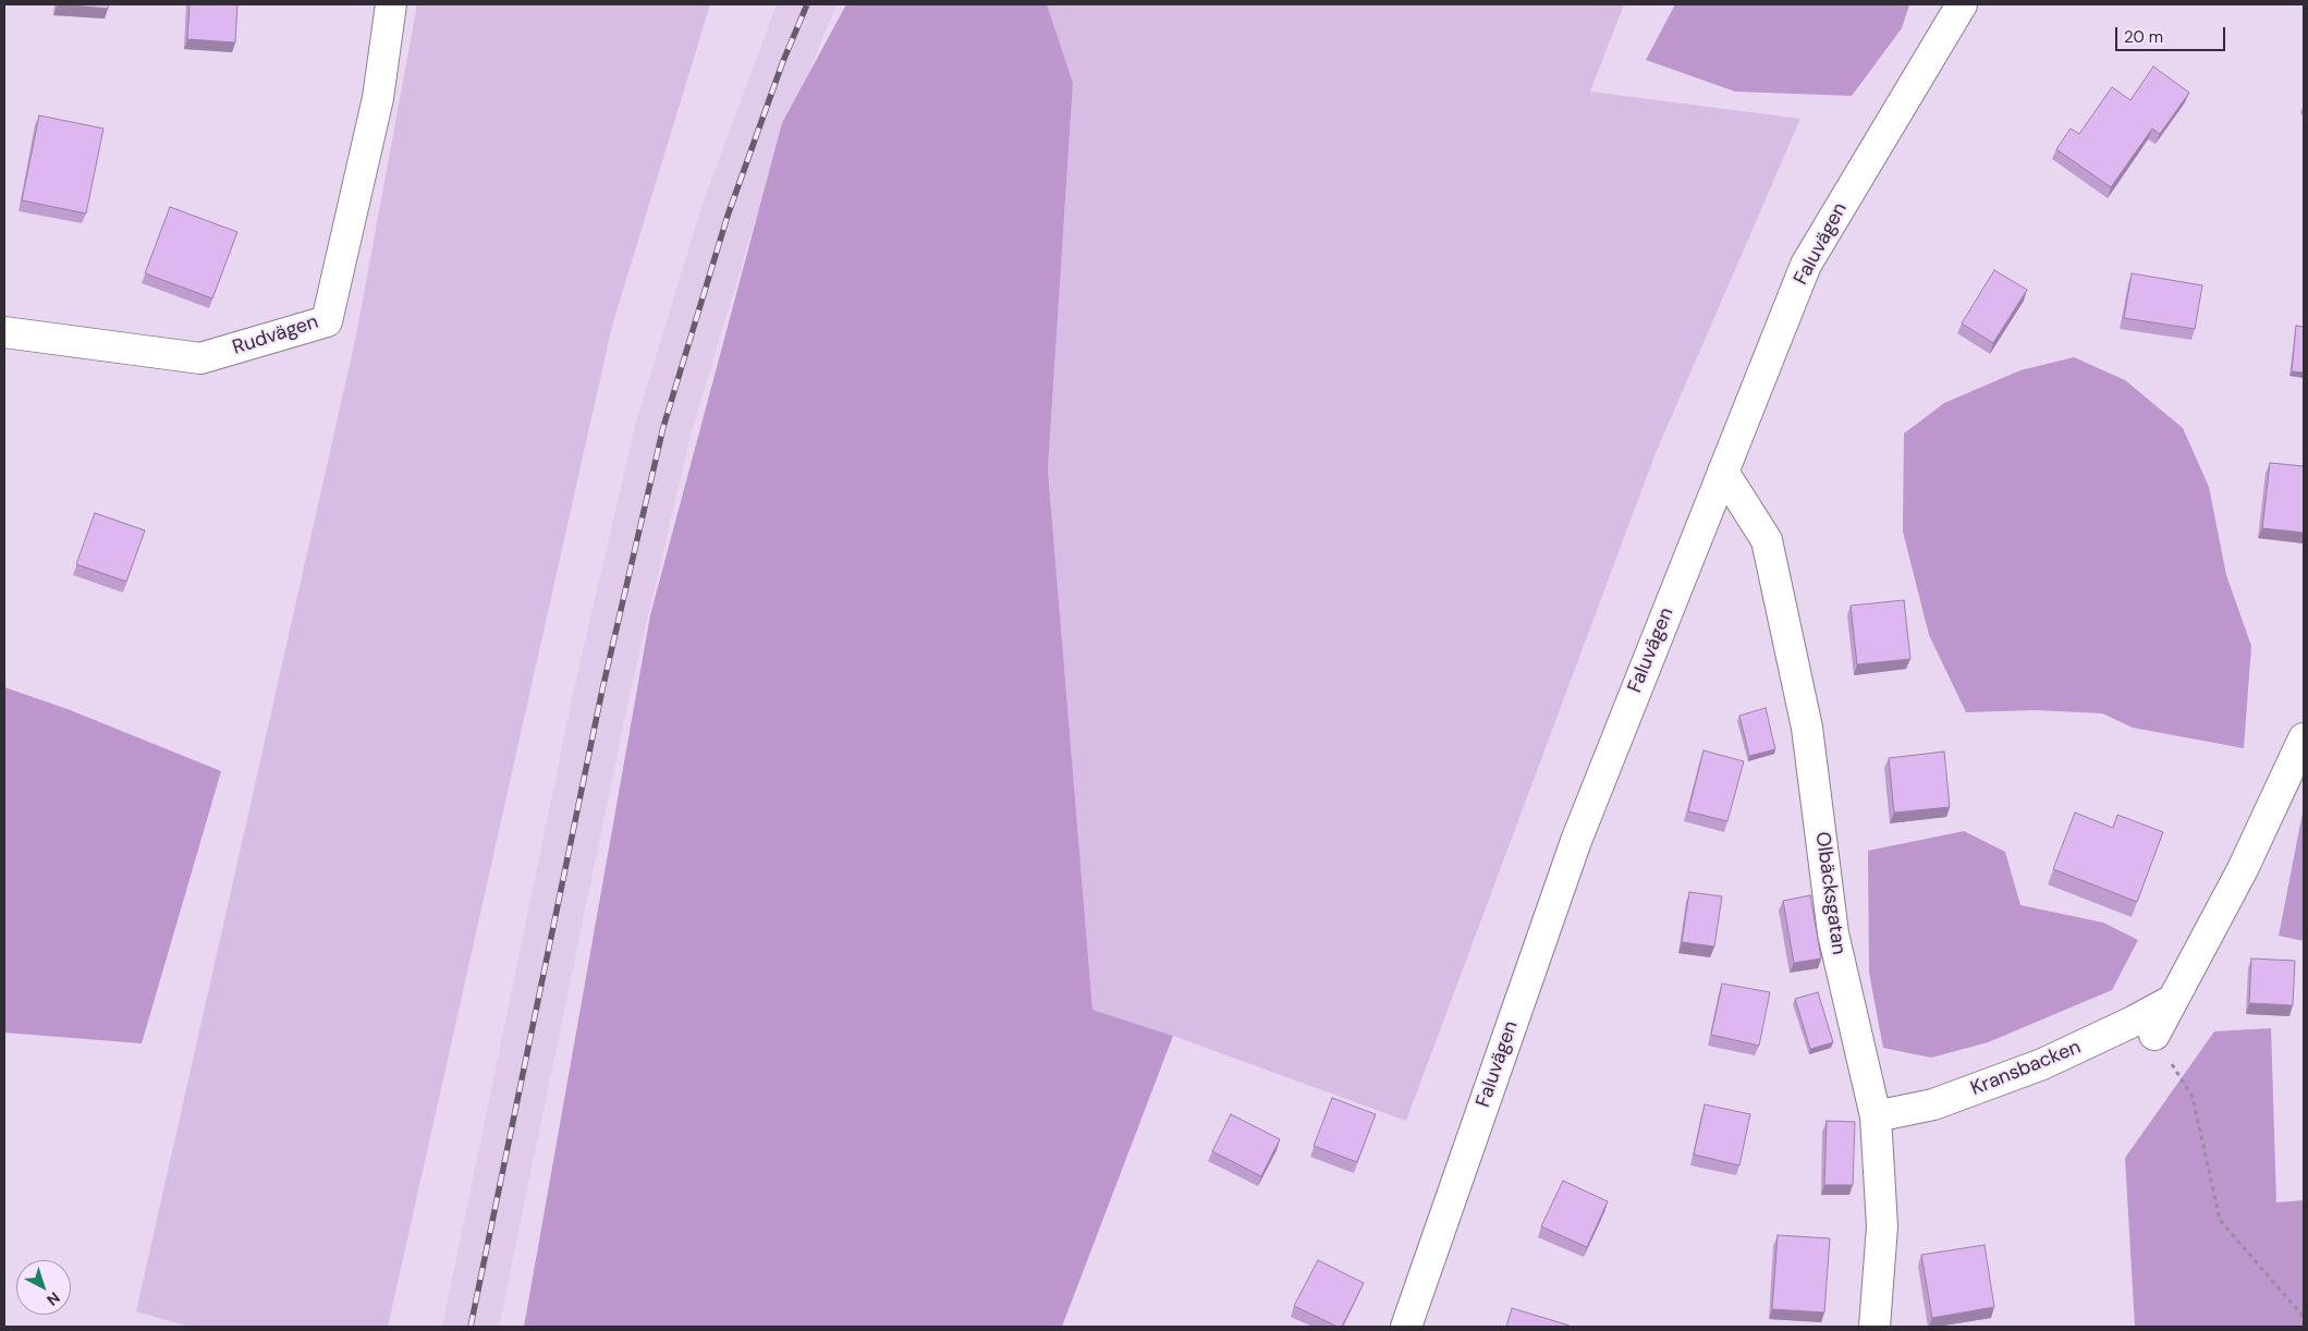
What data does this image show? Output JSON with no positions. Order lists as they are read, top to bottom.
{
  "streets": {
    "street": [
      "Faluvägen",
      "Rudvägen",
      "Olbäcksgatan",
      "Kransbacken"
    ]
  },
  "crossings": [
    ["Faluvägen", "Olbäcksgatan"],
    ["Olbäcksgatan", "Kransbacken"]
  ],
  "scale_bar": "20 m",
  "north": "bottom right"
}
